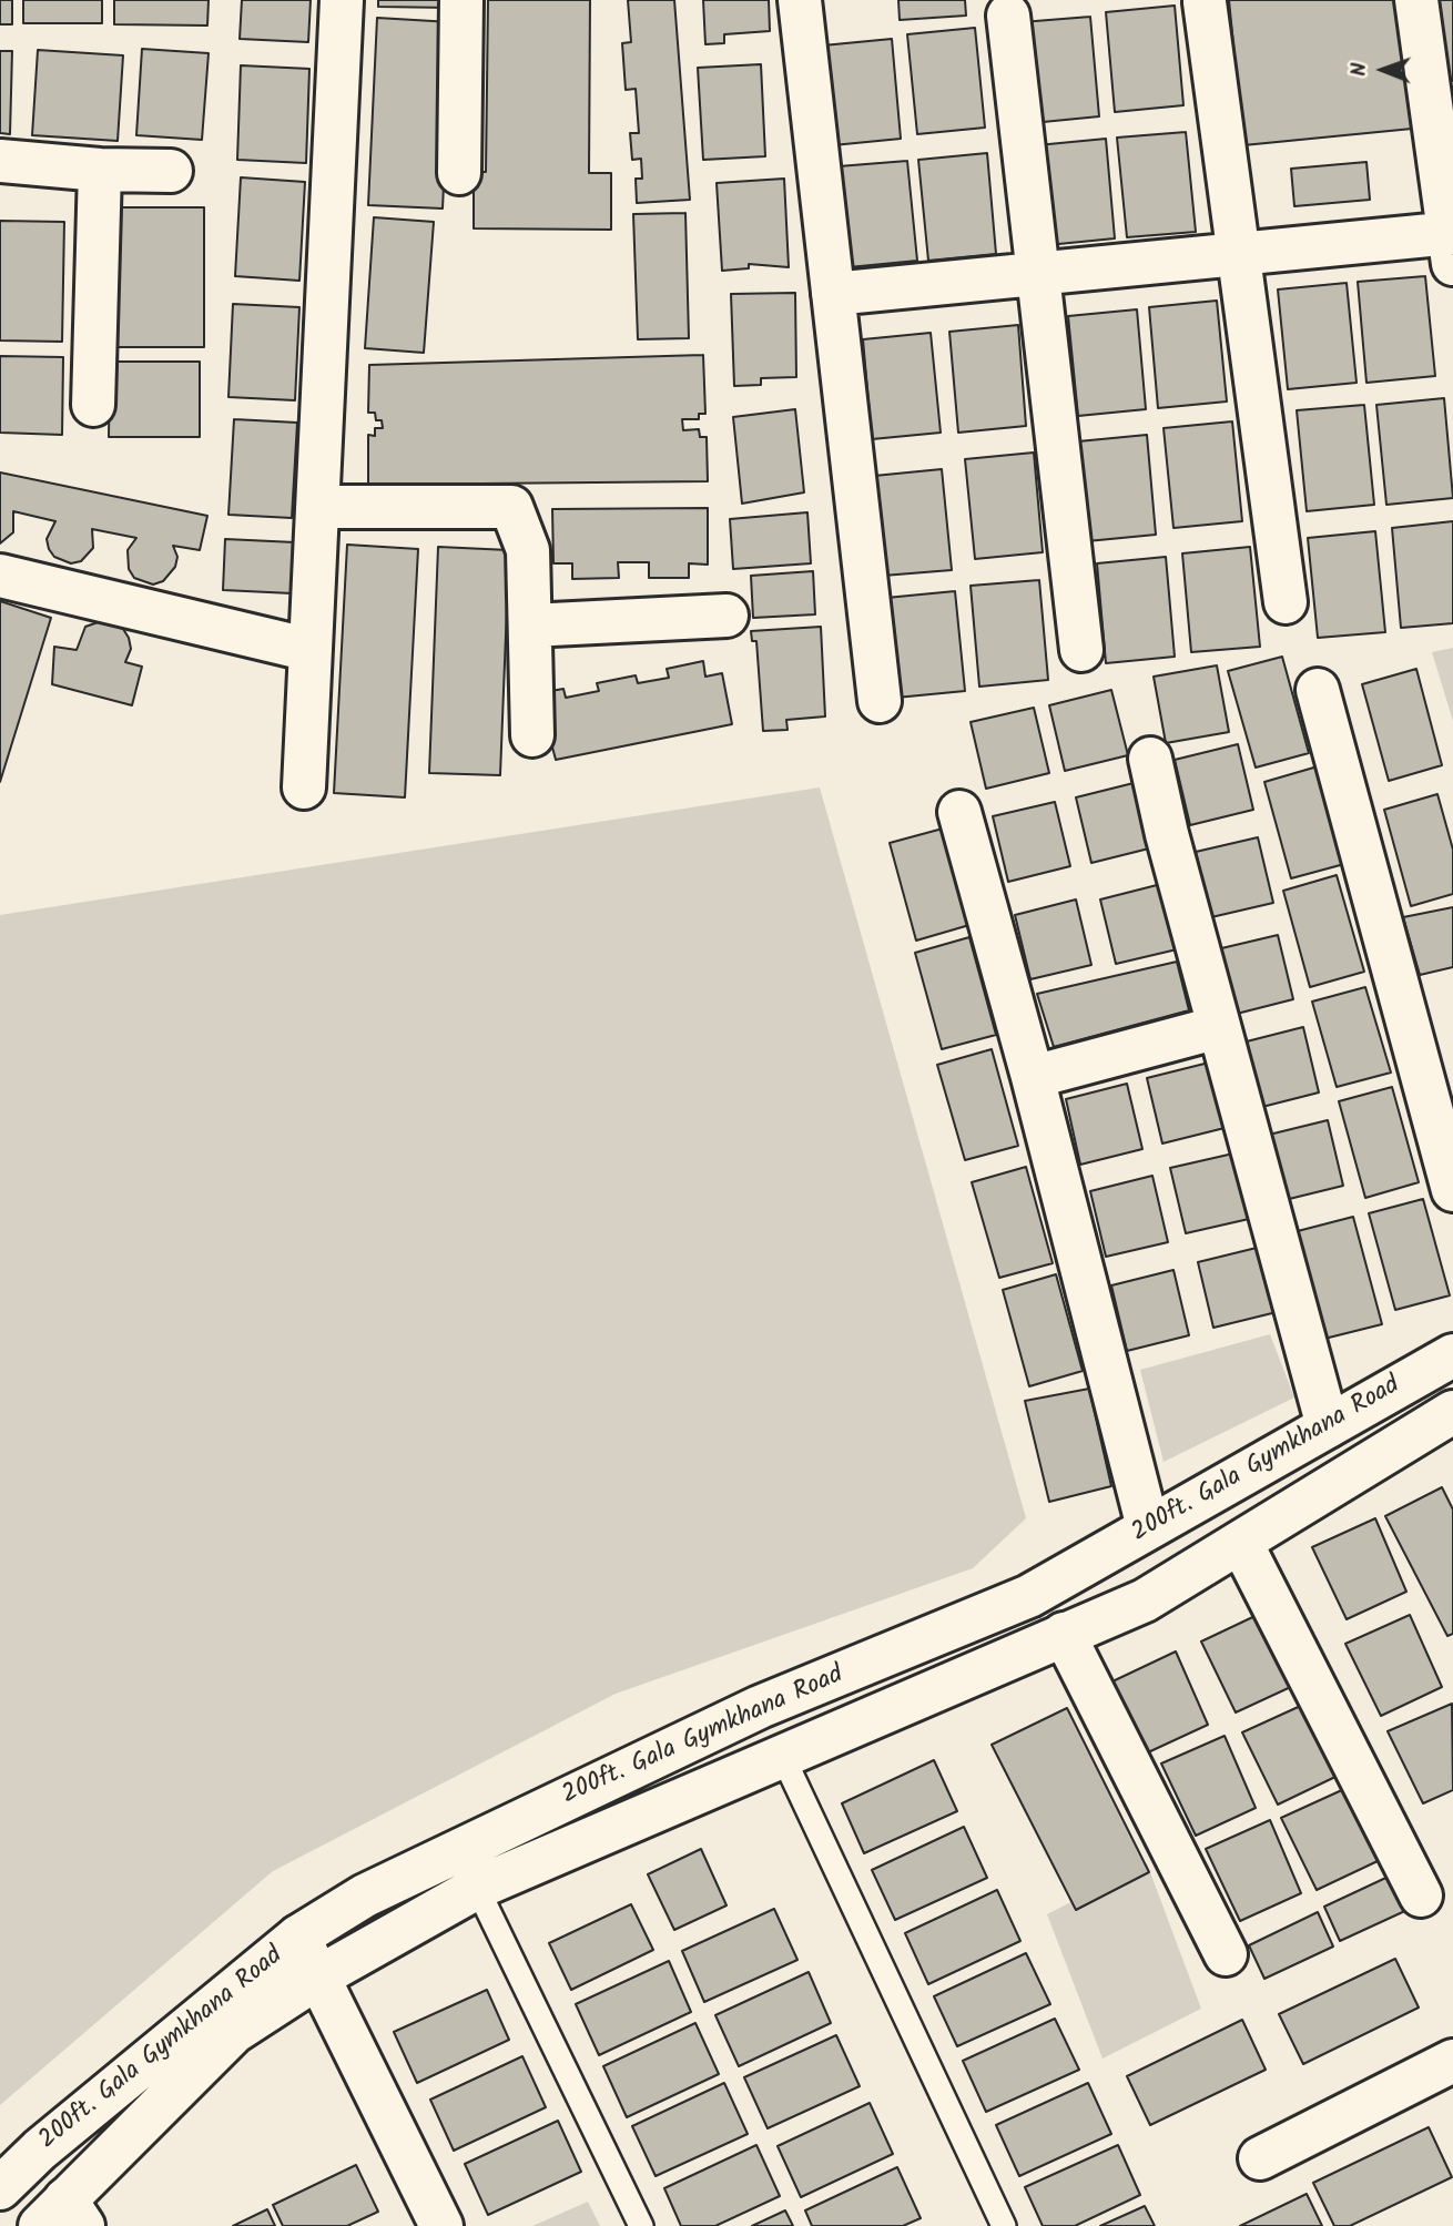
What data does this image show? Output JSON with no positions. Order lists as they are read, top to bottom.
{
  "streets": {
    "street": ["200ft. Gala Gymkhana Road"]
  },
  "north": "left"
}
